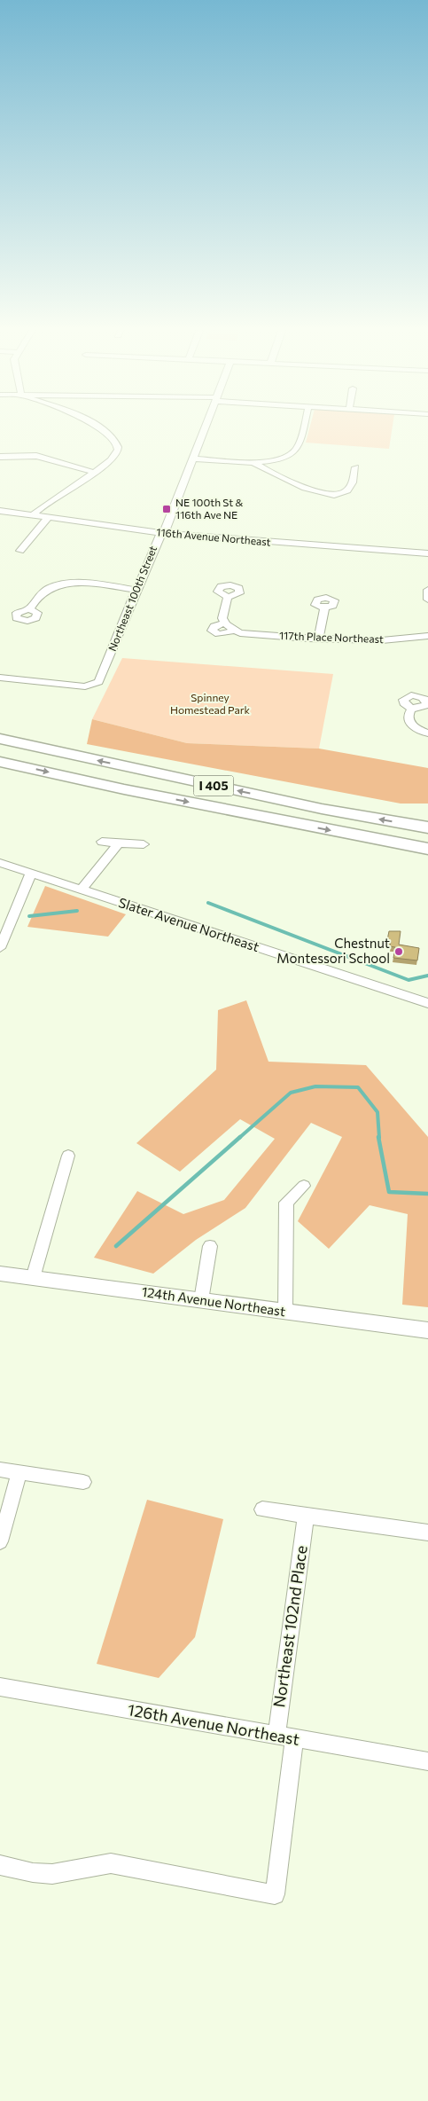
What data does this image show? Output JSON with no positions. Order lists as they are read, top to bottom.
{
  "streets": {
    "highway": ["I 405"],
    "main road": ["124th Avenue Northeast"],
    "street": [
      "116th Avenue Northeast",
      "Northeast 100th Street",
      "117th Place Northeast",
      "Slater Avenue Northeast",
      "Northeast 102nd Place",
      "126th Avenue Northeast"
    ]
  },
  "crossings": [
    ["116th Avenue Northeast", "Northeast 100th Street"],
    ["Northeast 102nd Place", "126th Avenue Northeast"]
  ],
  "parks": ["Spinney Homestead Park"],
  "places": {
    "transit": ["NE 100th St & 116th Ave NE"],
    "other": ["Chestnut Montessori School"]
  }
}
